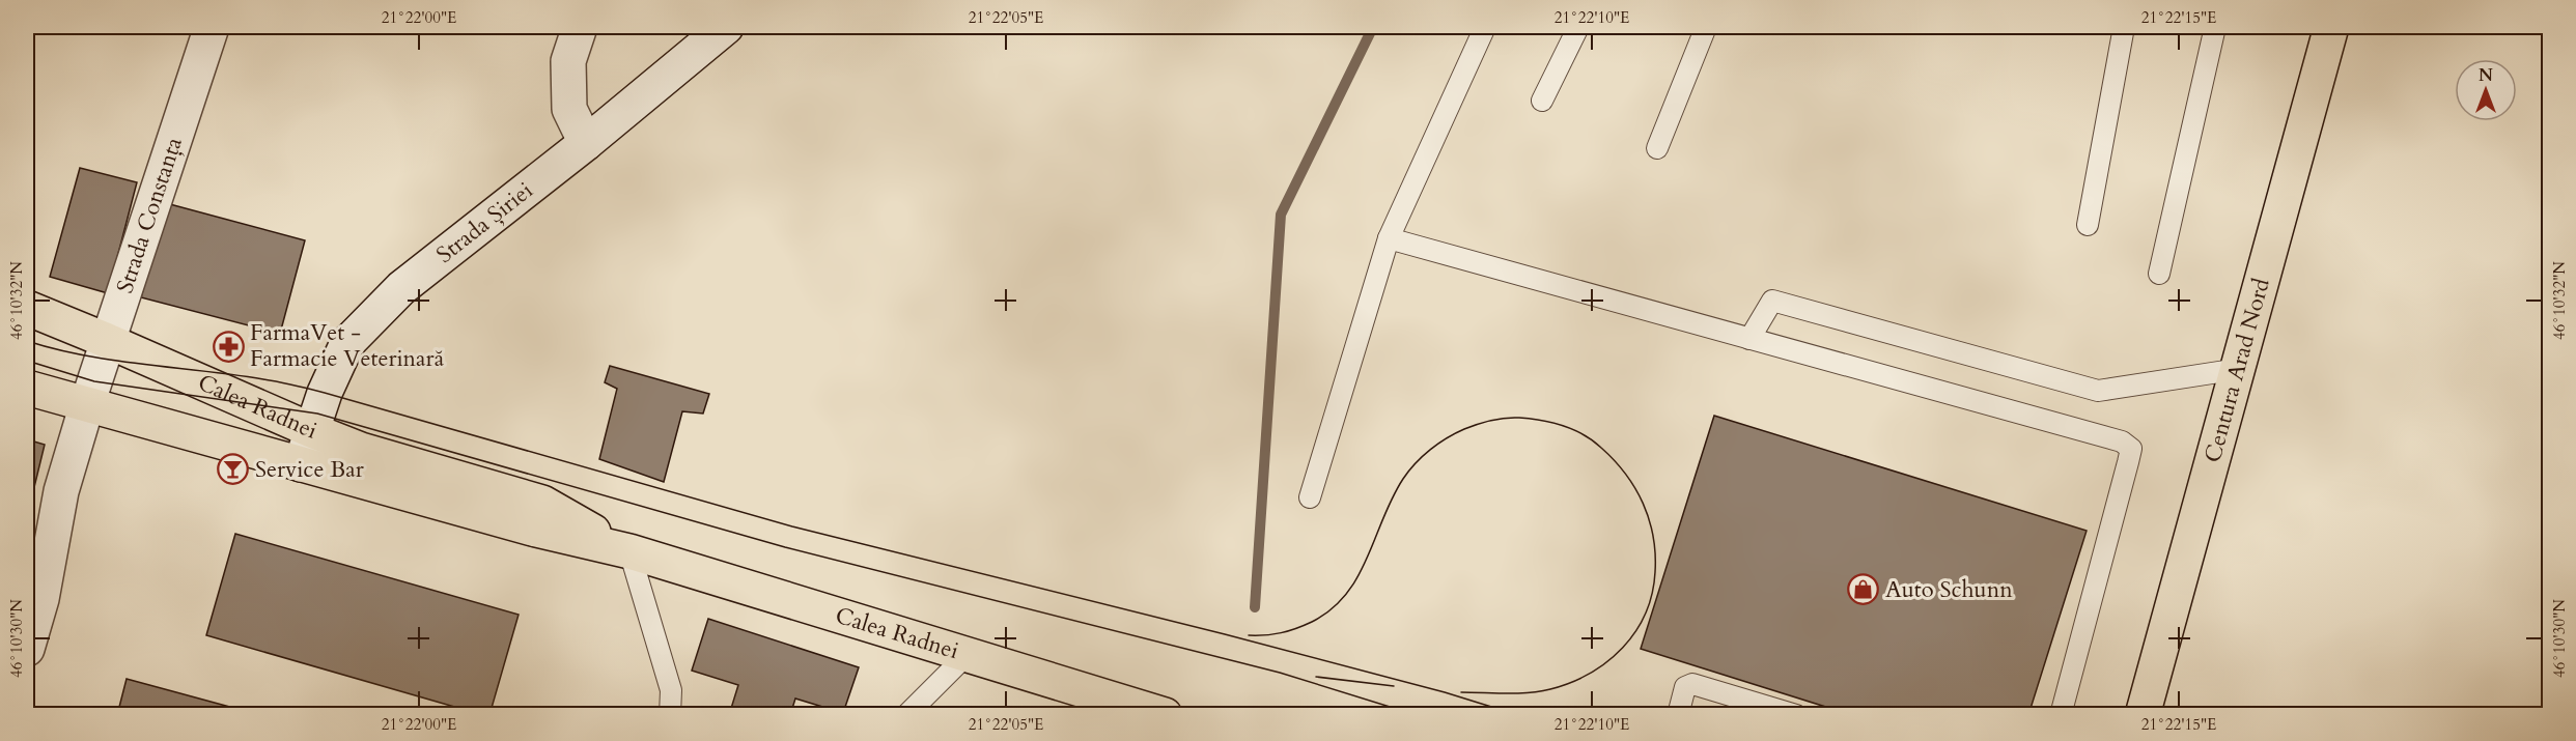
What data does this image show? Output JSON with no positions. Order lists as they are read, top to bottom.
{
  "streets": {
    "main road": ["Centura Arad Nord", "Calea Radnei"],
    "street": ["Strada Constanța", "Strada Șiriei"]
  },
  "crossings": [
    ["Strada Constanța", "Calea Radnei"],
    ["Strada Șiriei", "Calea Radnei"]
  ],
  "places": {
    "pharmacy": ["FarmaVet - Farmacie Veterinară"],
    "bar": ["Service Bar"],
    "shop": ["Auto Schunn"]
  },
  "north": "top",
  "coordinates": [
    "21°22'00\"E",
    "21°22'05\"E",
    "21°22'10\"E",
    "21°22'15\"E",
    "46°10'32\"N",
    "46°10'30\"N"
  ]
}
